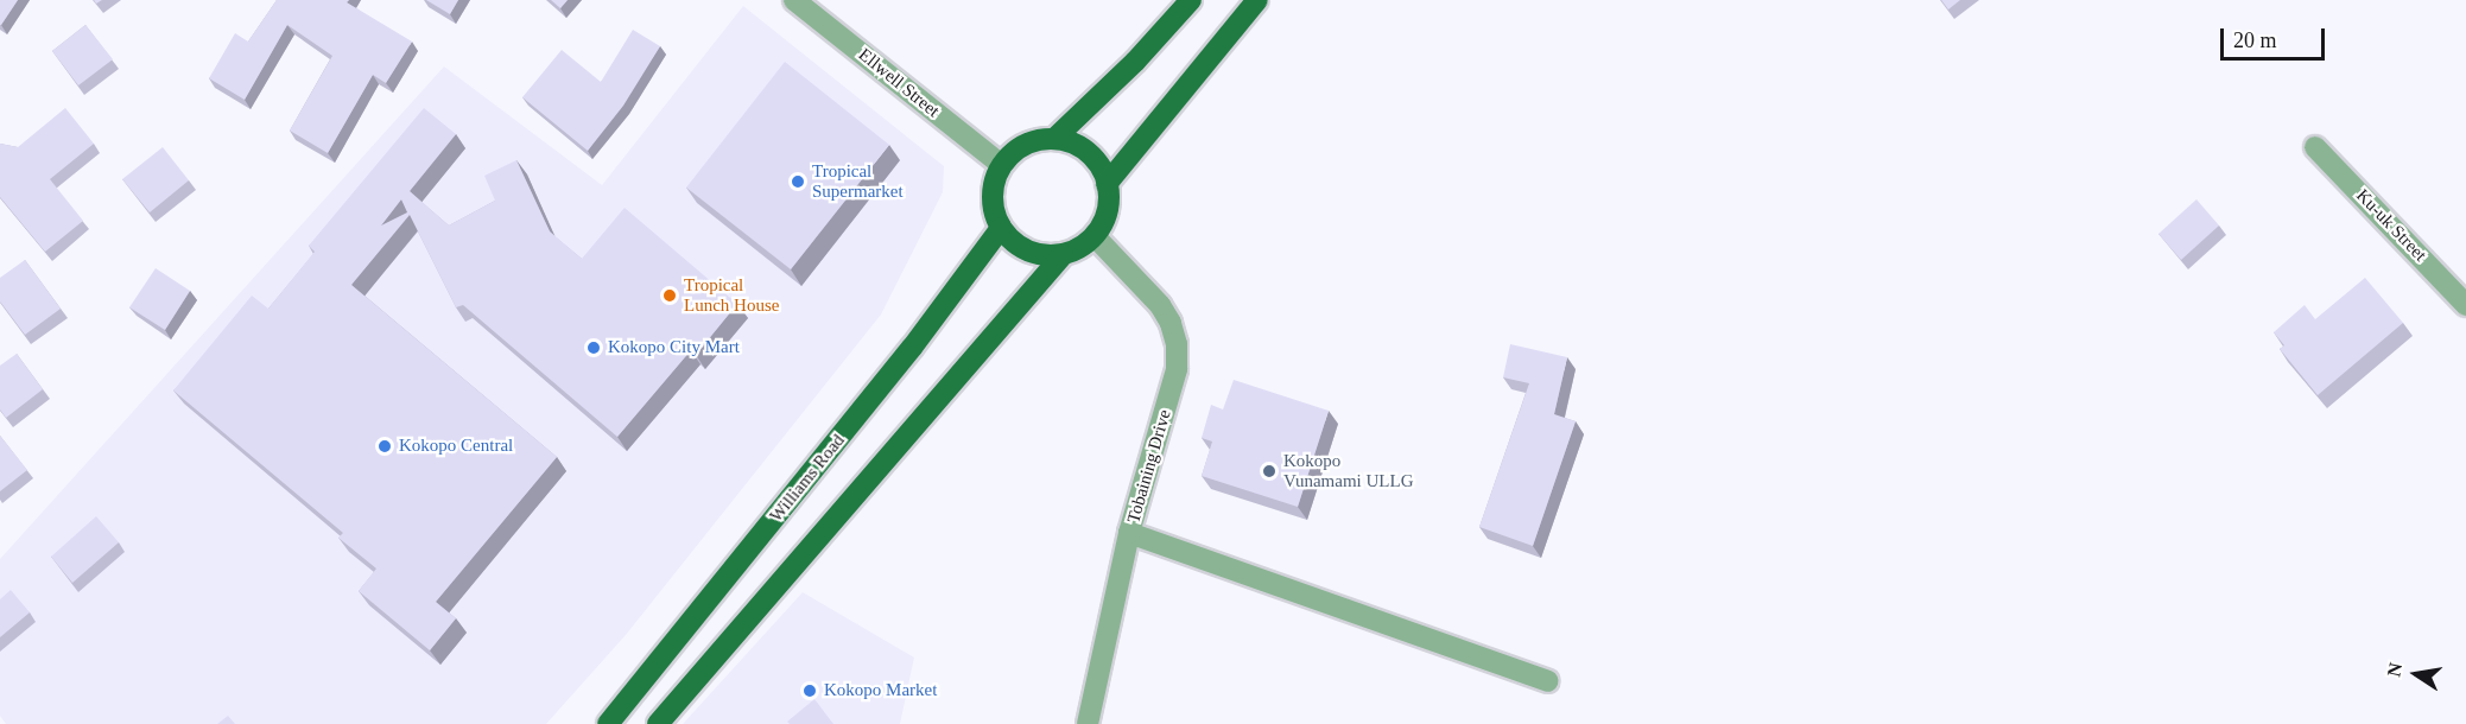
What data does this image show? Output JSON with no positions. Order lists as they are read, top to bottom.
{
  "streets": {
    "main road": ["Williams Road"],
    "street": ["Ellwell Street", "Ku-uk Street", "Tobaining Drive"]
  },
  "crossings": [
    ["Ellwell Street", "Tobaining Drive"],
    ["Ellwell Street", "Williams Road"],
    ["Tobaining Drive", "Williams Road"]
  ],
  "places": [
    "Tropical Supermarket",
    "Tropical Lunch House",
    "Kokopo City Mart",
    "Kokopo Central",
    "Kokopo Vunamami ULLG",
    "Kokopo Market"
  ],
  "scale_bar": "20 m",
  "north": "left"
}
